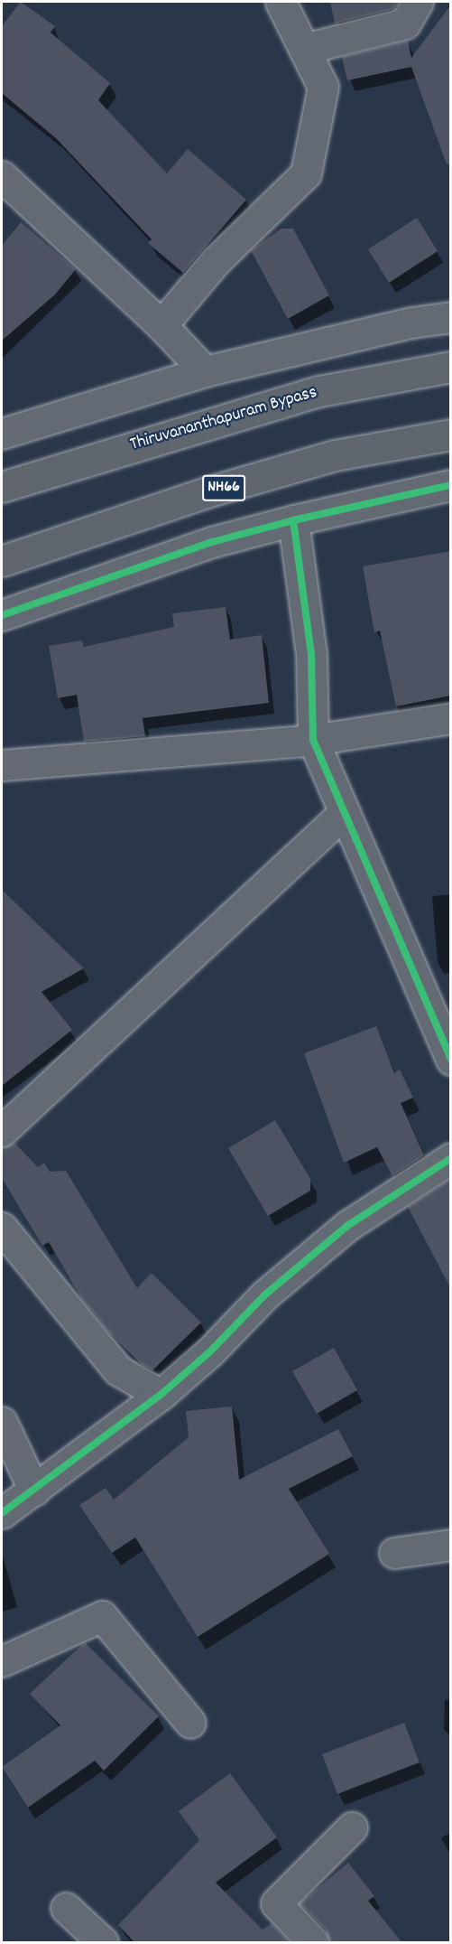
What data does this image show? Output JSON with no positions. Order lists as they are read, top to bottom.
{
  "streets": {
    "highway": ["Thiruvananthapuram Bypass", "NH66"]
  }
}
